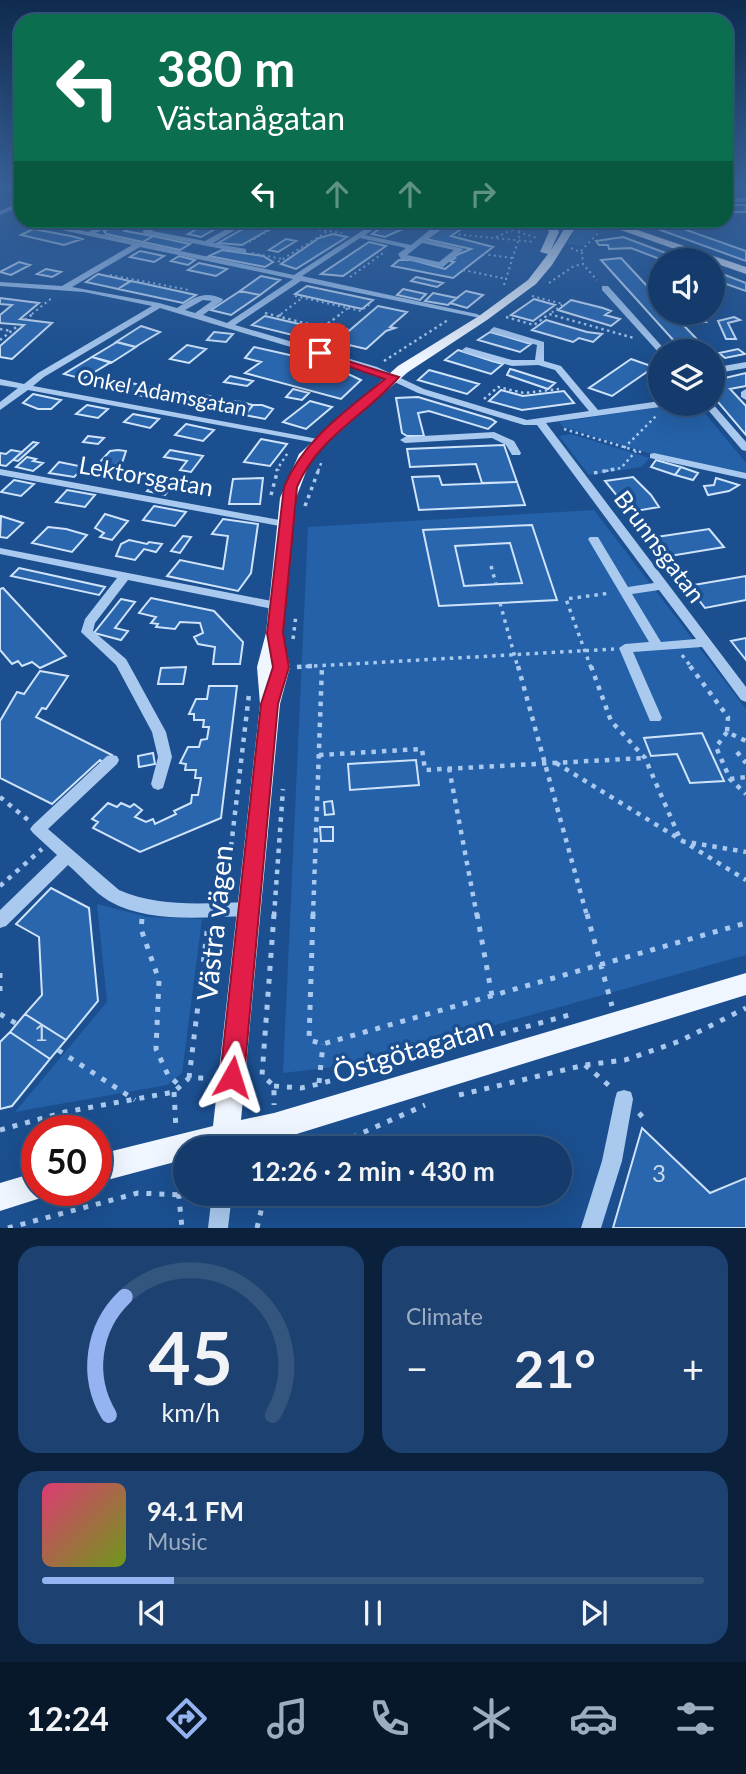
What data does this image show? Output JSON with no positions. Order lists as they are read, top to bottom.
{
  "streets": {
    "main road": ["Västra vägen", "Östgötagatan"],
    "street": ["Onkel Adamsgatan", "Lektorsgatan", "Brunnsgatan"]
  },
  "crossings": [
    ["Onkel Adamsgatan", "Västra vägen"],
    ["Lektorsgatan", "Västra vägen"]
  ],
  "house_numbers": ["1", "3"],
  "page": {
    "turn": ["380 m", "Västanågatan"],
    "limit": "50",
    "trip": "12:26 · 2 min · 430 m",
    "tile": "Climate",
    "heat": ["−", "21°", "+"],
    "song": ["94.1 FM", "Music"],
    "tabs": "12:24",
    "gauge": ["45", "km/h"]
  }
}
